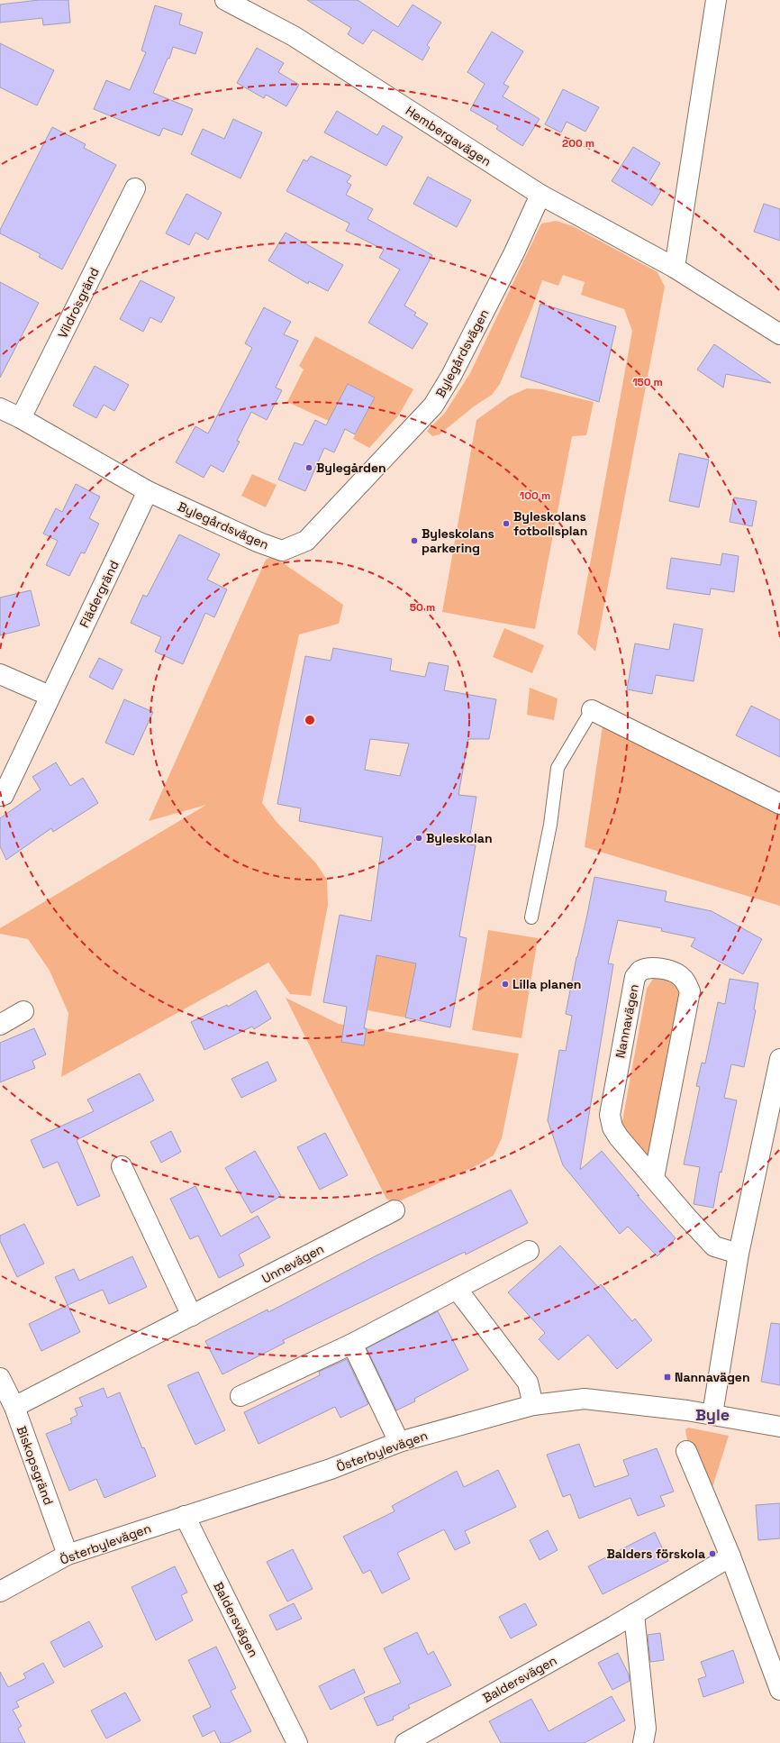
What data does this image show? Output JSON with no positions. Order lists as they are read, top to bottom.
{
  "streets": {
    "street": [
      "Hembergavägen",
      "Vildrosgränd",
      "Bylegårdsvägen",
      "Flädergränd",
      "Nannavägen",
      "Unnevägen",
      "Österbylevägen",
      "Biskopsgränd",
      "Baldersvägen"
    ]
  },
  "crossings": [
    ["Hembergavägen", "Bylegårdsvägen"],
    ["Vildrosgränd", "Bylegårdsvägen"],
    ["Bylegårdsvägen", "Flädergränd"],
    ["Unnevägen", "Biskopsgränd"],
    ["Österbylevägen", "Biskopsgränd"],
    ["Österbylevägen", "Baldersvägen"]
  ],
  "districts": ["Byle"],
  "places": {
    "other": [
      "Bylegården",
      "Byleskolans fotbollsplan",
      "Byleskolans parkering",
      "Byleskolan",
      "Lilla planen",
      "Balders förskola"
    ],
    "transit": ["Nannavägen"]
  },
  "rings": [
    "200 m",
    "150 m",
    "100 m",
    "50 m"
  ]
}
